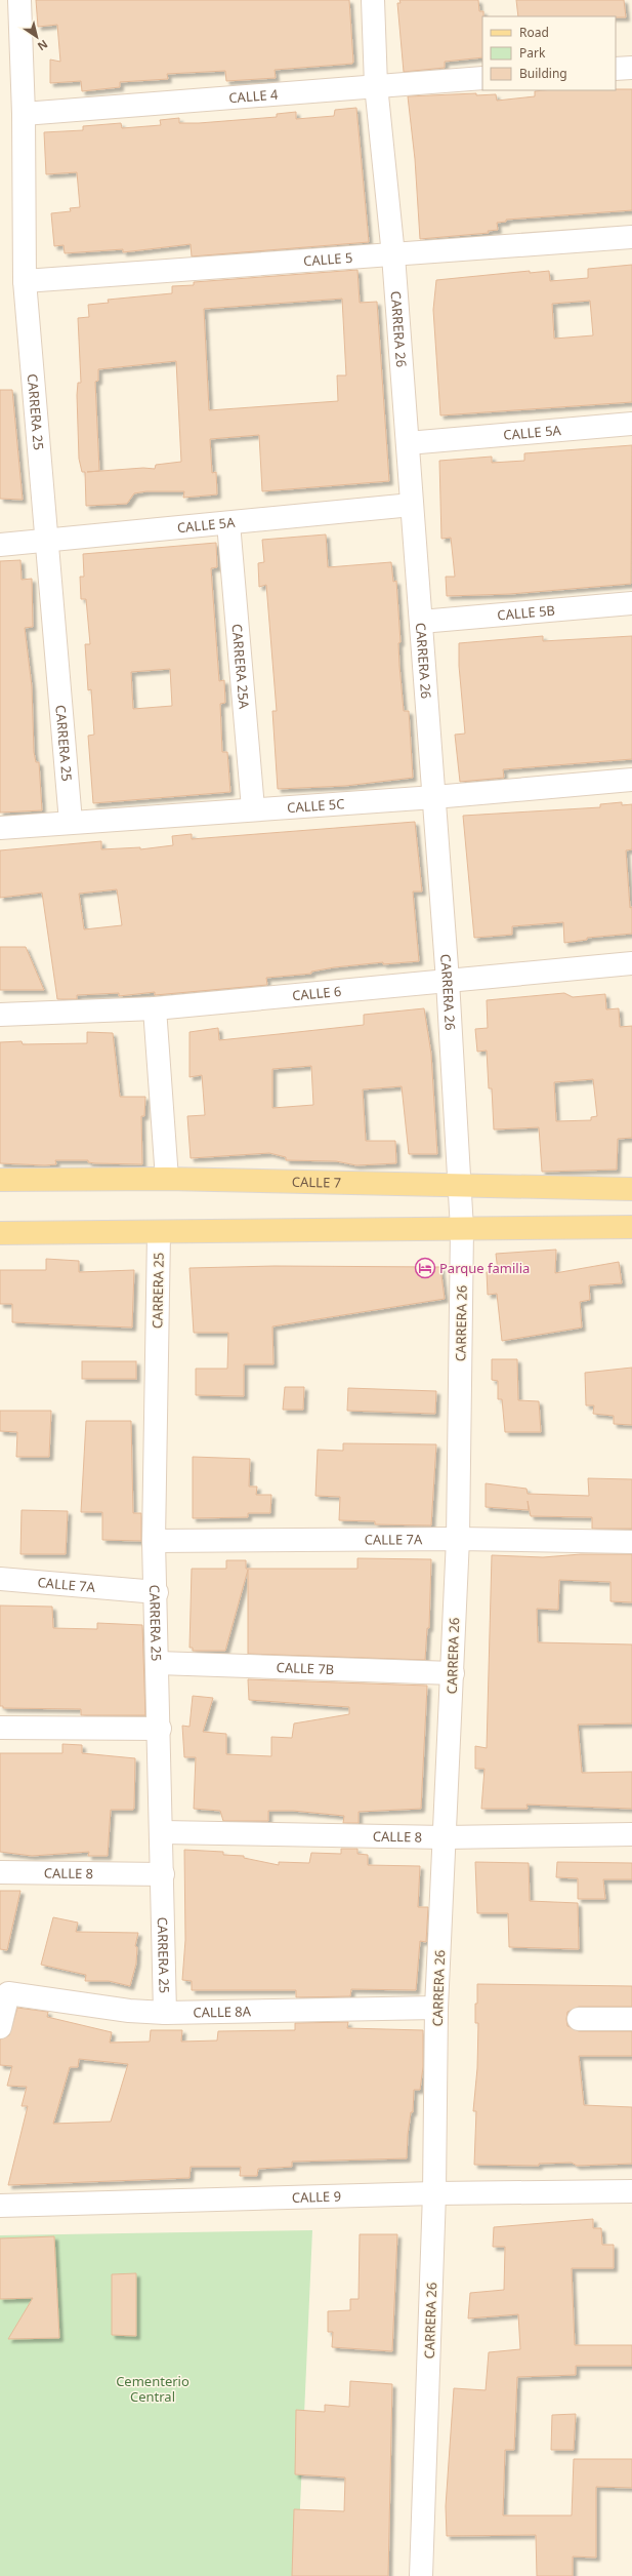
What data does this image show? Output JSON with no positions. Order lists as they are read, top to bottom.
{
  "streets": {
    "main road": ["CALLE 7"],
    "street": [
      "CALLE 4",
      "CALLE 5",
      "CARRERA 26",
      "CARRERA 25",
      "CALLE 5A",
      "CALLE 5B",
      "CARRERA 25A",
      "CALLE 5C",
      "CALLE 6",
      "CALLE 7A",
      "CALLE 7B",
      "CALLE 8",
      "CALLE 8A",
      "CALLE 9"
    ]
  },
  "crossings": [
    ["CALLE 4", "CARRERA 26"],
    ["CALLE 4", "CARRERA 25"],
    ["CALLE 5", "CARRERA 26"],
    ["CALLE 5", "CARRERA 25"],
    ["CARRERA 26", "CALLE 5A"],
    ["CARRERA 26", "CALLE 5B"],
    ["CARRERA 26", "CALLE 5C"],
    ["CARRERA 26", "CALLE 6"],
    ["CARRERA 26", "CALLE 7"],
    ["CARRERA 26", "CALLE 7A"],
    ["CARRERA 26", "CALLE 7B"],
    ["CARRERA 26", "CALLE 8"],
    ["CARRERA 26", "CALLE 8A"],
    ["CARRERA 26", "CALLE 9"],
    ["CARRERA 25", "CALLE 5A"],
    ["CARRERA 25", "CALLE 5C"],
    ["CARRERA 25", "CALLE 7A"],
    ["CARRERA 25", "CALLE 7B"],
    ["CARRERA 25", "CALLE 8"],
    ["CARRERA 25", "CALLE 8A"],
    ["CALLE 5A", "CARRERA 25A"],
    ["CARRERA 25A", "CALLE 5C"]
  ],
  "parks": ["Cementerio Central"],
  "places": {
    "hotel": ["Parque familia"]
  },
  "legend": ["Road", "Park", "Building"],
  "north": "bottom right"
}
